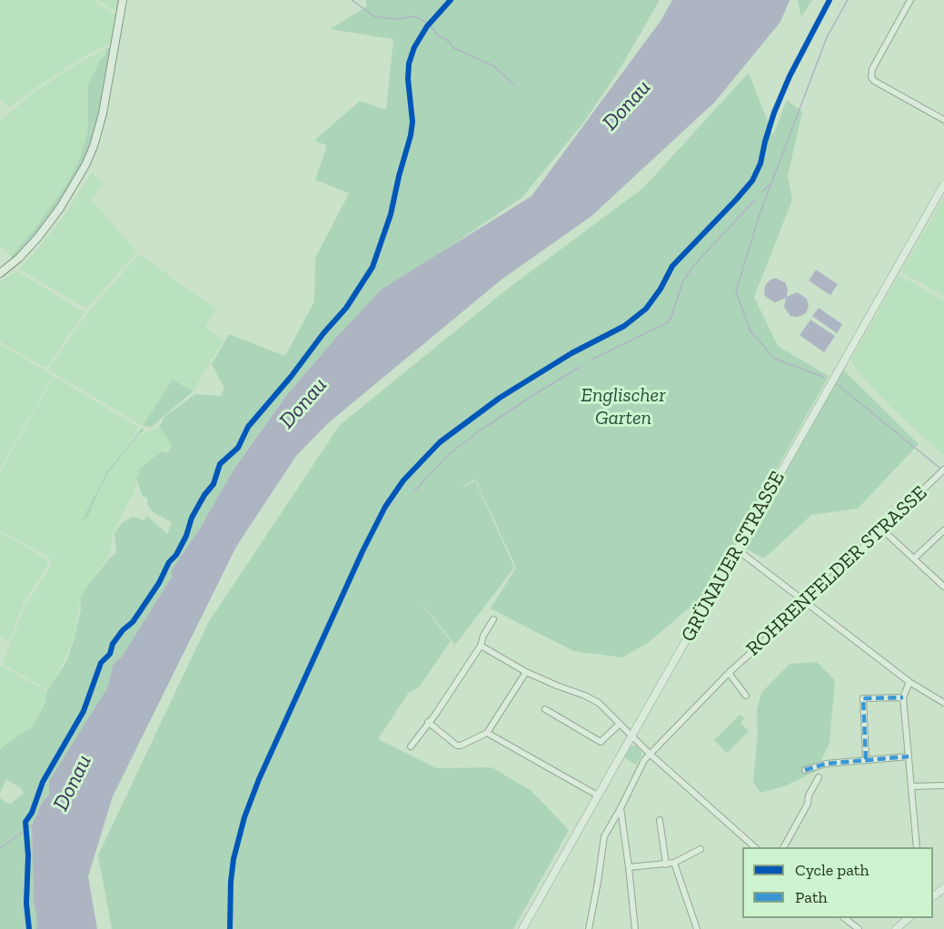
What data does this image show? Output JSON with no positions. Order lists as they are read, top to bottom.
{
  "streets": {
    "street": ["GRÜNAUER STRASSE", "ROHRENFELDER STRASSE"]
  },
  "water": ["Donau"],
  "parks": ["Englischer Garten"],
  "legend": ["Cycle path", "Path"]
}
